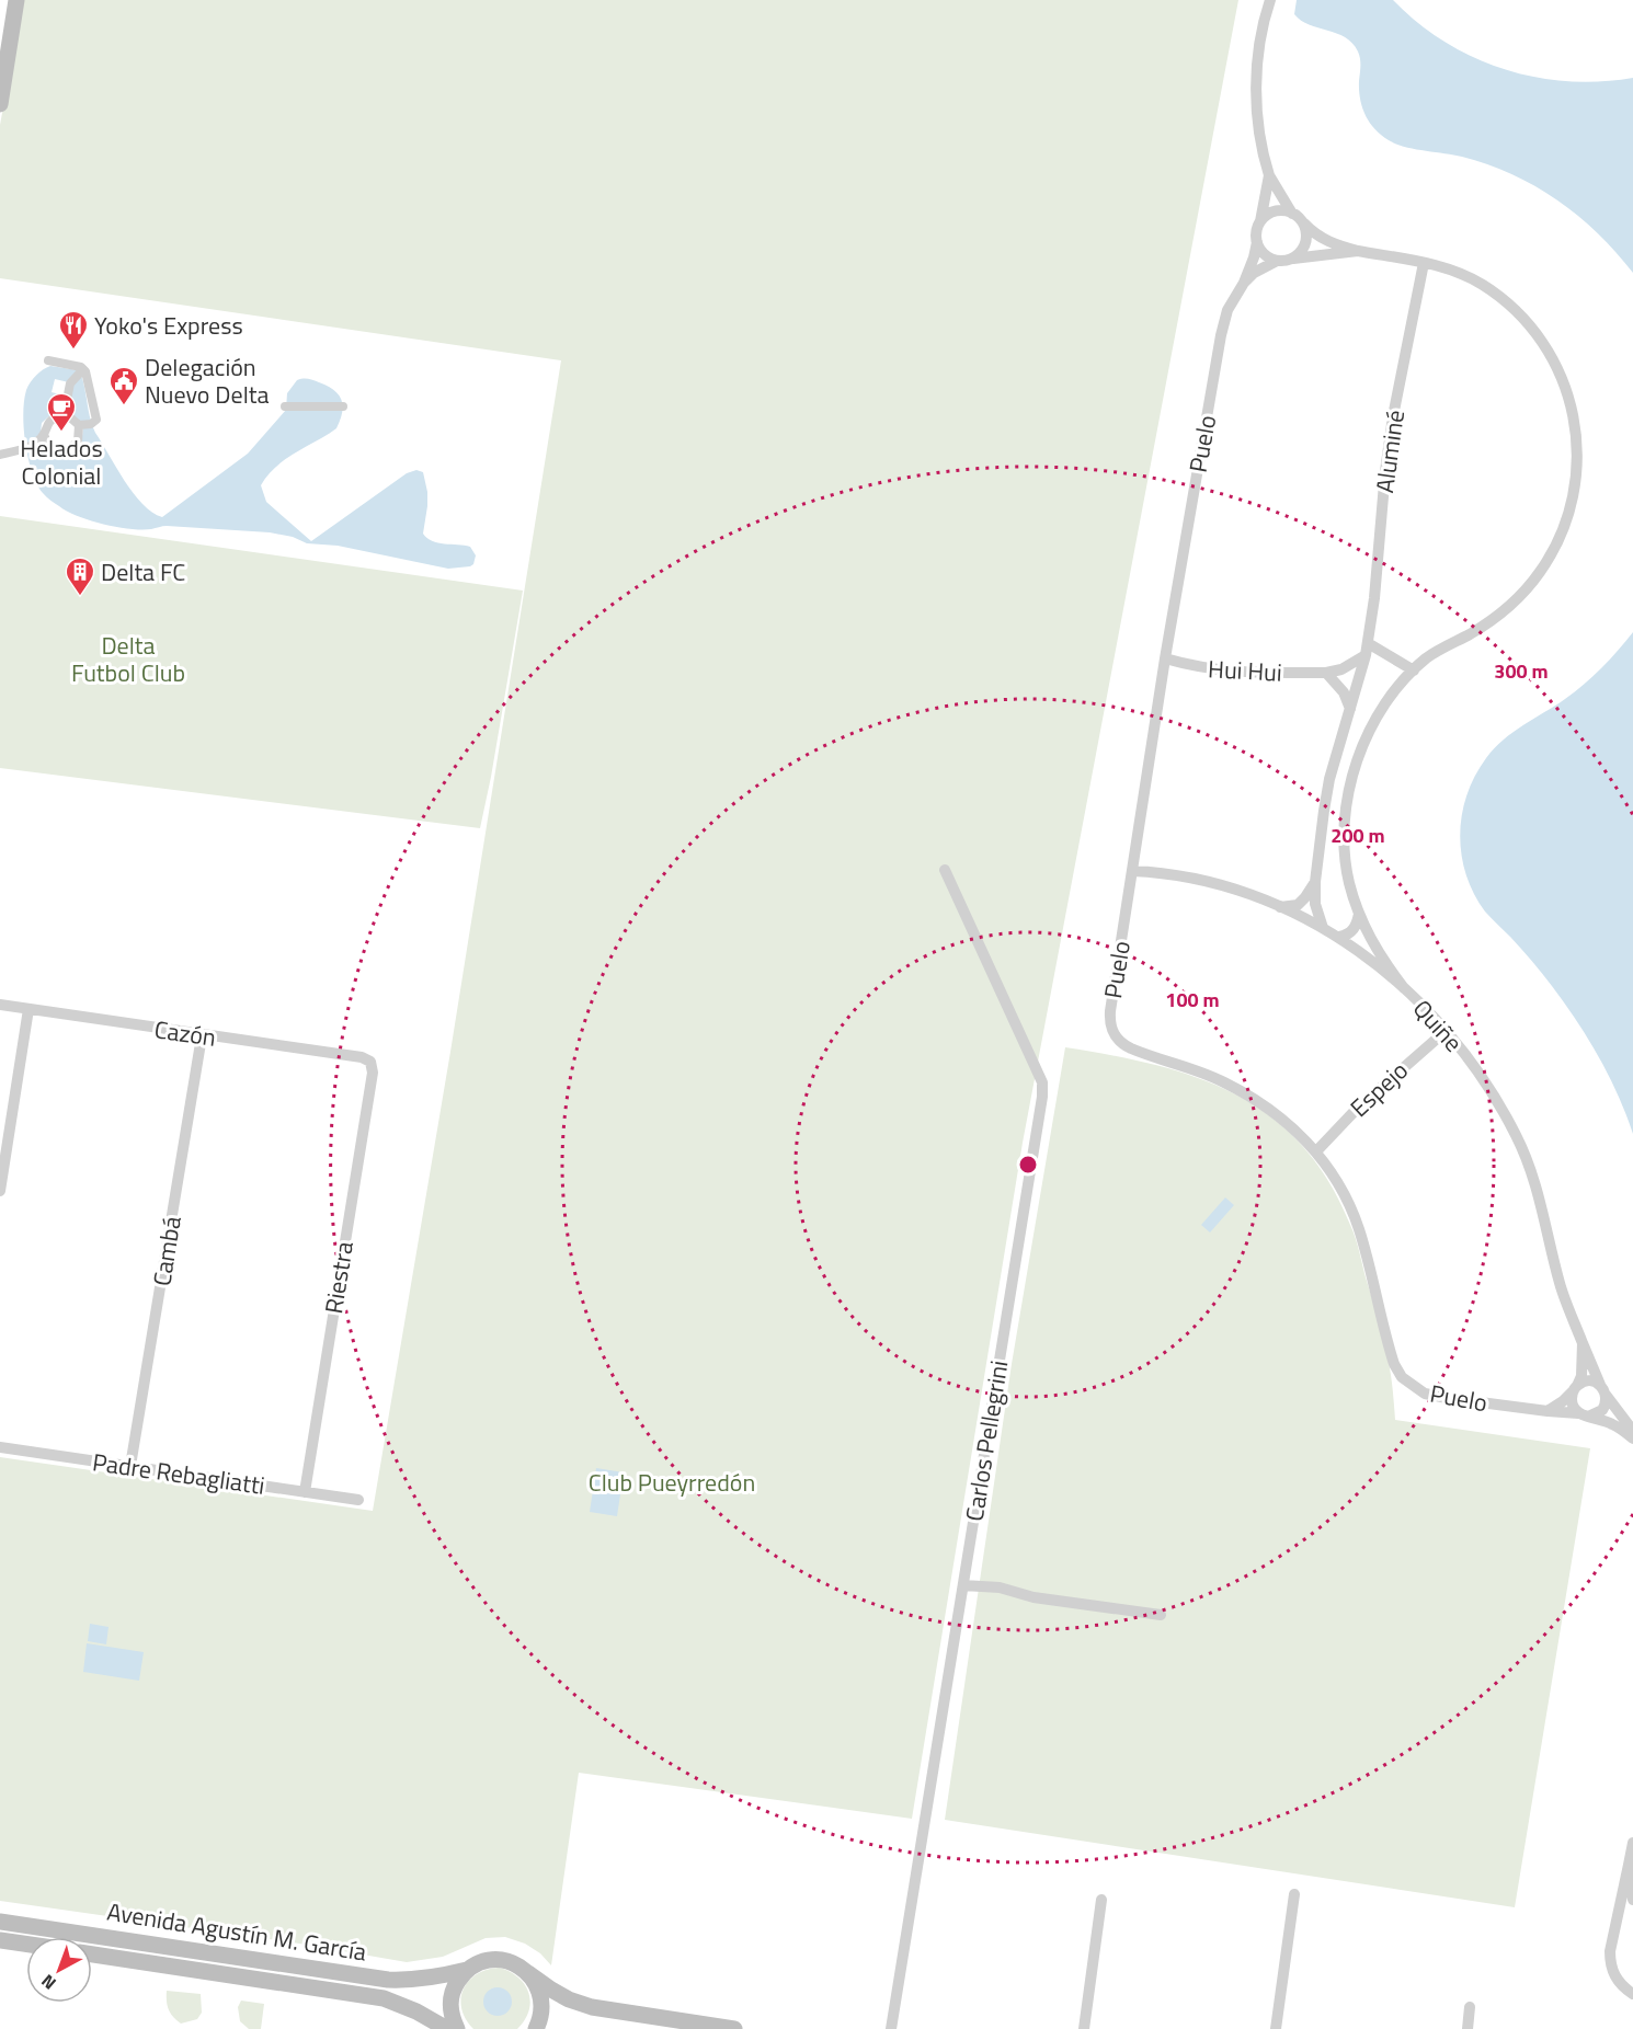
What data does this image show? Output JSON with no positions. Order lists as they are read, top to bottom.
{
  "streets": {
    "main road": ["Avenida Agustín M. García"],
    "street": [
      "Puelo",
      "Aluminé",
      "Hui Hui",
      "Quiñe",
      "Cazón",
      "Espejo",
      "Cambá",
      "Riestra",
      "Carlos Pellegrini",
      "Padre Rebagliatti"
    ]
  },
  "crossings": [
    ["Puelo", "Hui Hui"],
    ["Puelo", "Quiñe"],
    ["Puelo", "Espejo"],
    ["Aluminé", "Quiñe"],
    ["Quiñe", "Espejo"],
    ["Cazón", "Cambá"],
    ["Cazón", "Riestra"],
    ["Cambá", "Padre Rebagliatti"],
    ["Riestra", "Padre Rebagliatti"]
  ],
  "parks": ["Delta Futbol Club", "Club Pueyrredón"],
  "places": {
    "restaurant": ["Yoko's Express"],
    "public building": ["Delegación Nuevo Delta"],
    "cafe": ["Helados Colonial"],
    "building": ["Delta FC"]
  },
  "north": "bottom left",
  "rings": ["300 m", "200 m", "100 m"]
}
